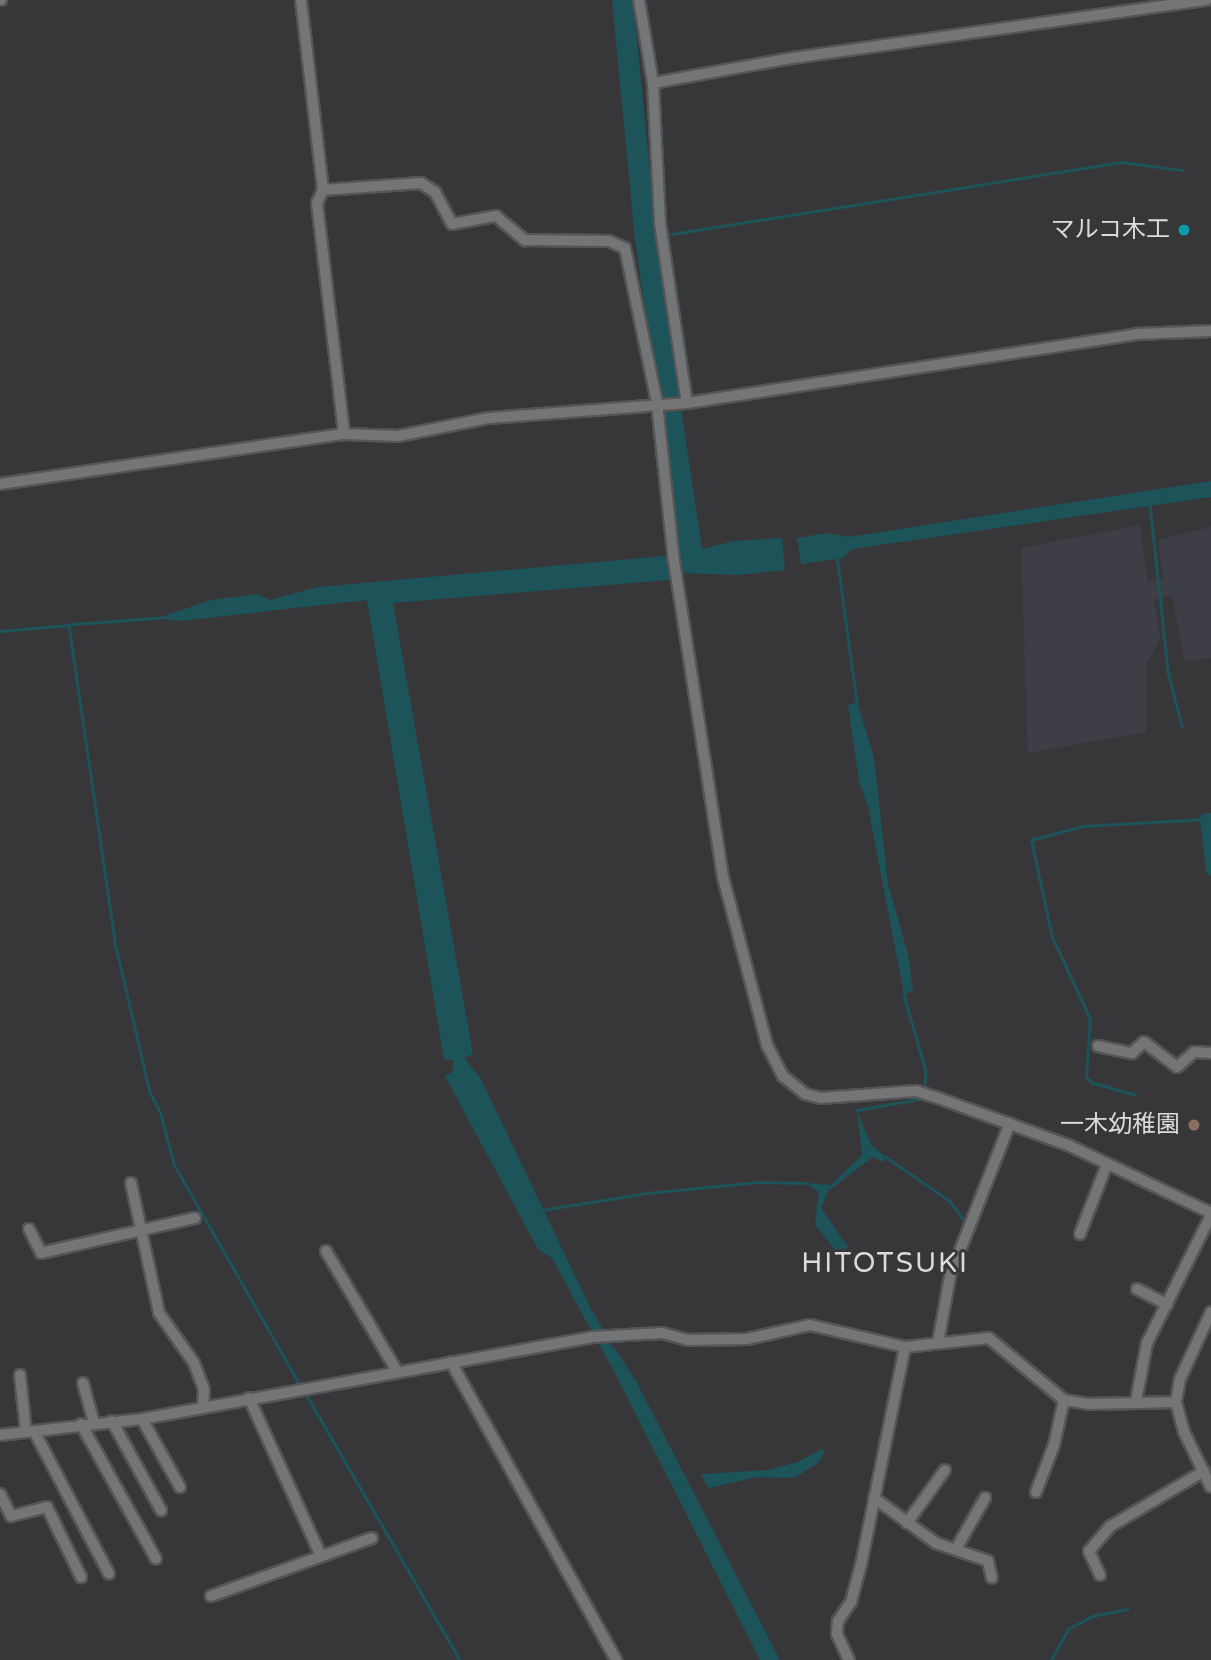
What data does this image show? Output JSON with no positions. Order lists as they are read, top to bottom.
{
  "districts": ["HITOTSUKI"],
  "places": ["マルコ木工", "一木幼稚園"]
}
